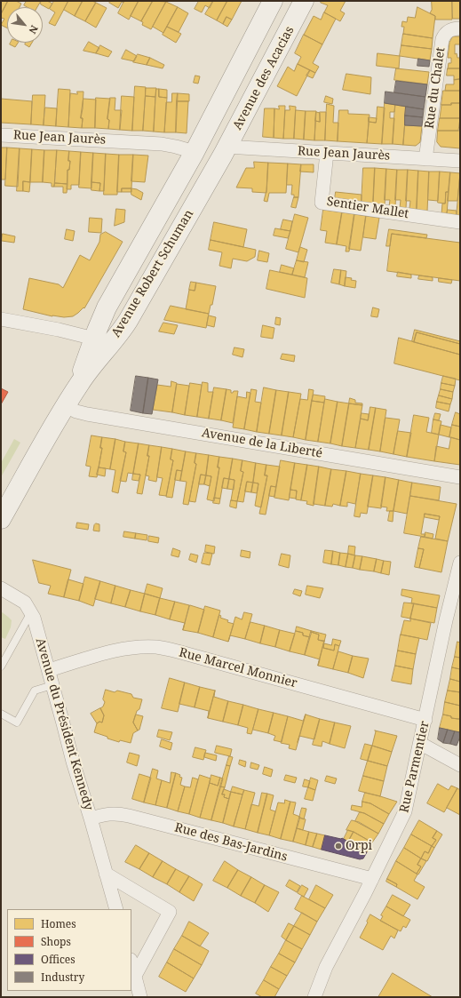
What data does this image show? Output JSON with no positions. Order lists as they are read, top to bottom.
{
  "streets": {
    "main road": ["Avenue des Acacias", "Rue Jean Jaurès", "Avenue Robert Schuman"],
    "street": [
      "Rue du Chalet",
      "Sentier Mallet",
      "Avenue de la Liberté",
      "Rue Marcel Monnier",
      "Avenue du Président Kennedy",
      "Rue Parmentier",
      "Rue des Bas-Jardins"
    ]
  },
  "crossings": [
    ["Avenue des Acacias", "Rue Jean Jaurès"],
    ["Avenue des Acacias", "Avenue Robert Schuman"],
    ["Rue du Chalet", "Rue Jean Jaurès"],
    ["Rue Jean Jaurès", "Sentier Mallet"],
    ["Rue Jean Jaurès", "Avenue Robert Schuman"],
    ["Avenue Robert Schuman", "Avenue de la Liberté"],
    ["Rue Marcel Monnier", "Avenue du Président Kennedy"],
    ["Rue Marcel Monnier", "Rue Parmentier"],
    ["Avenue du Président Kennedy", "Rue des Bas-Jardins"],
    ["Rue Parmentier", "Rue des Bas-Jardins"]
  ],
  "places": ["Orpi"],
  "legend": [
    "Homes",
    "Shops",
    "Offices",
    "Industry"
  ],
  "north": "bottom right"
}
